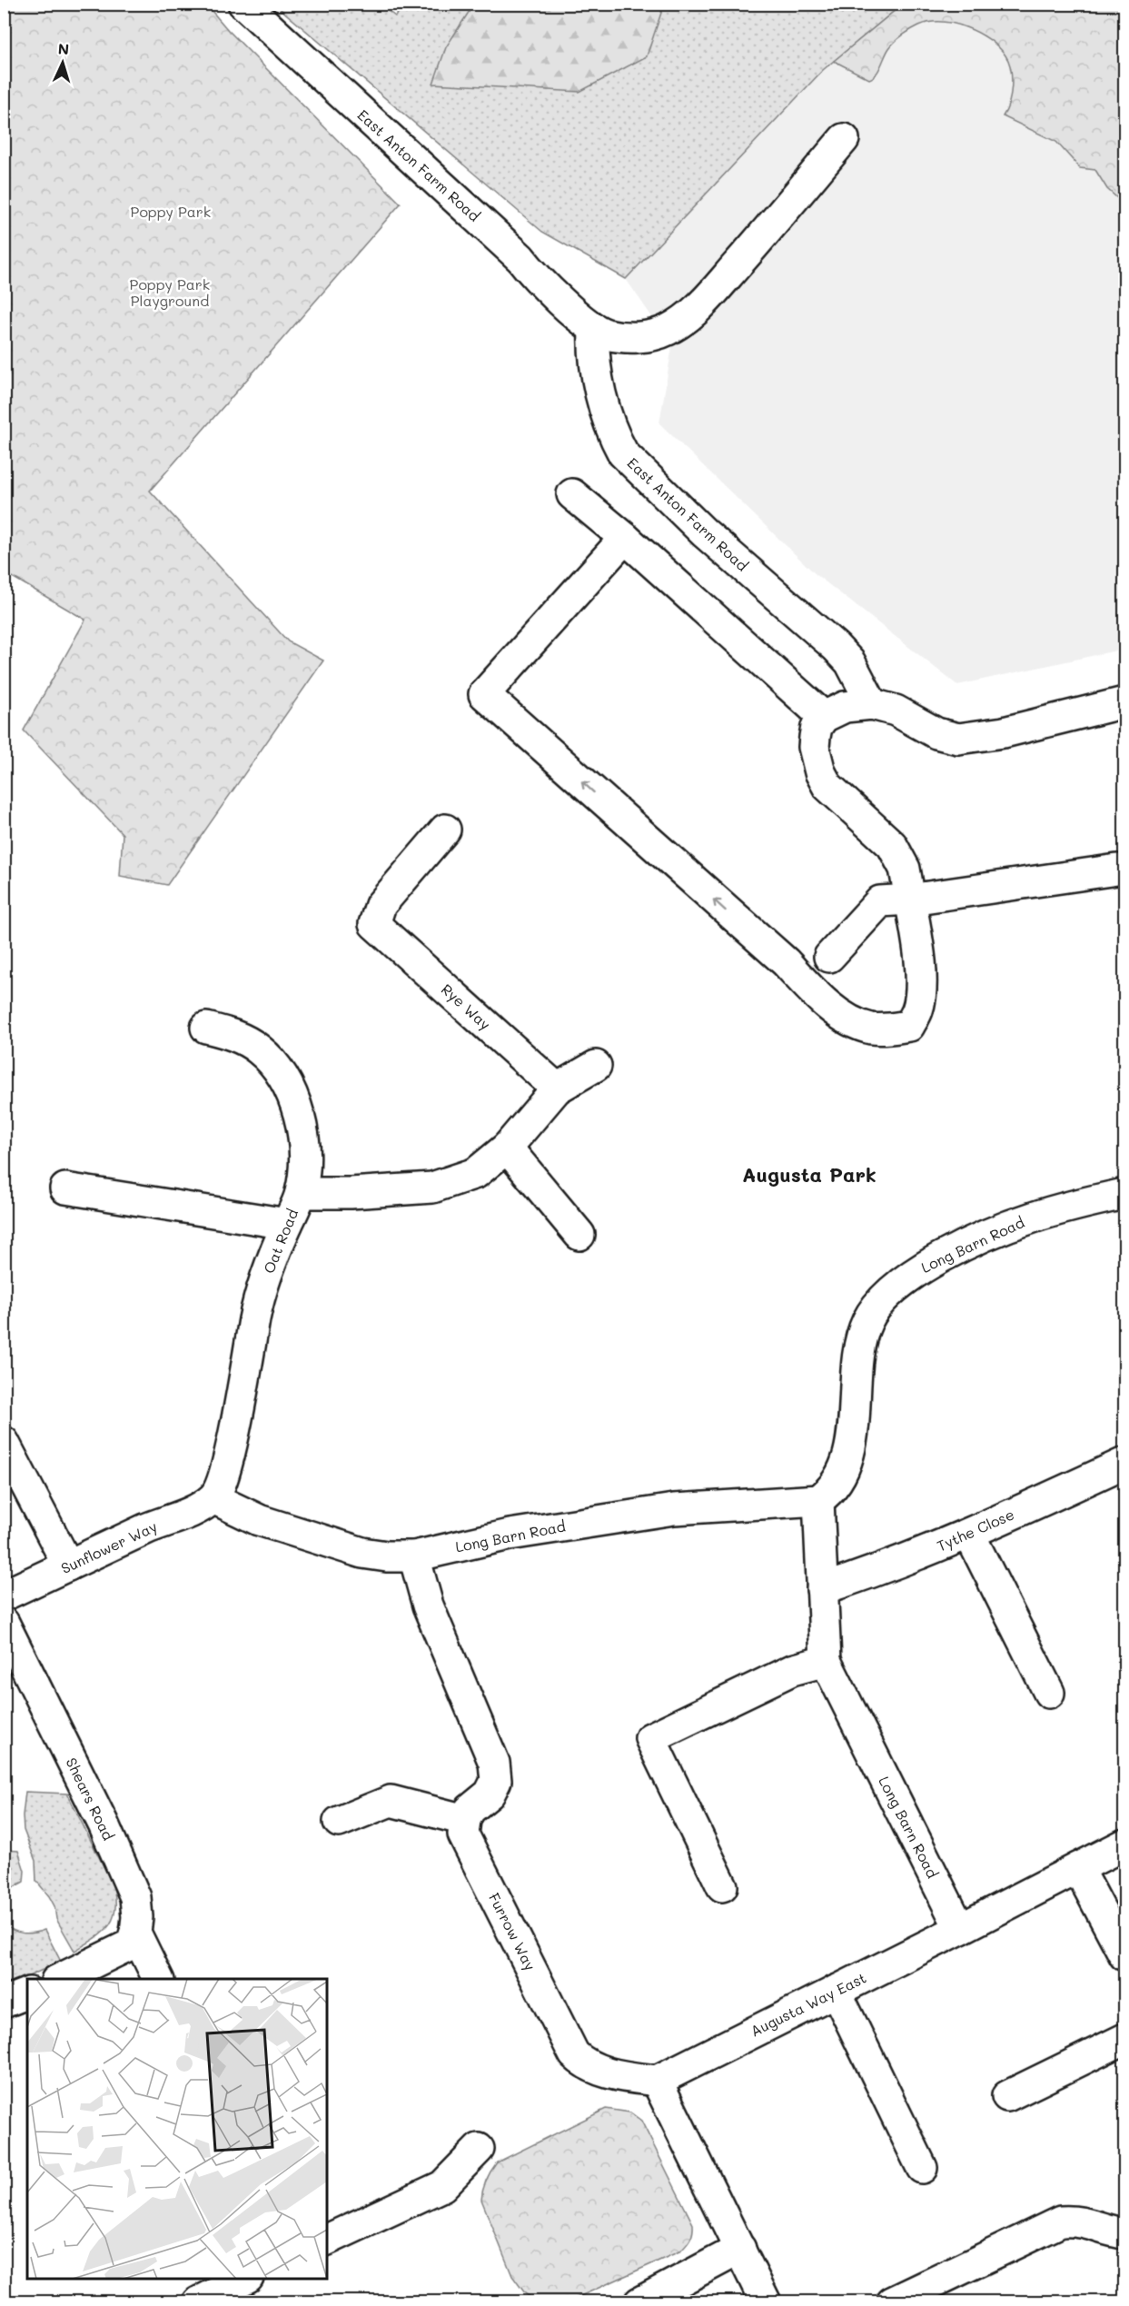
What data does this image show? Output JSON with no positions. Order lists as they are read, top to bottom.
{
  "streets": {
    "street": [
      "East Anton Farm Road",
      "Rye Way",
      "Oat Road",
      "Long Barn Road",
      "Tythe Close",
      "Sunflower Way",
      "Shears Road",
      "Furrow Way",
      "Augusta Way East"
    ]
  },
  "crossings": [
    ["Oat Road", "Long Barn Road"],
    ["Oat Road", "Sunflower Way"],
    ["Long Barn Road", "Tythe Close"],
    ["Long Barn Road", "Sunflower Way"],
    ["Long Barn Road", "Augusta Way East"],
    ["Furrow Way", "Augusta Way East"]
  ],
  "districts": ["Augusta Park"],
  "parks": ["Poppy Park", "Poppy Park Playground"],
  "north": "top"
}
